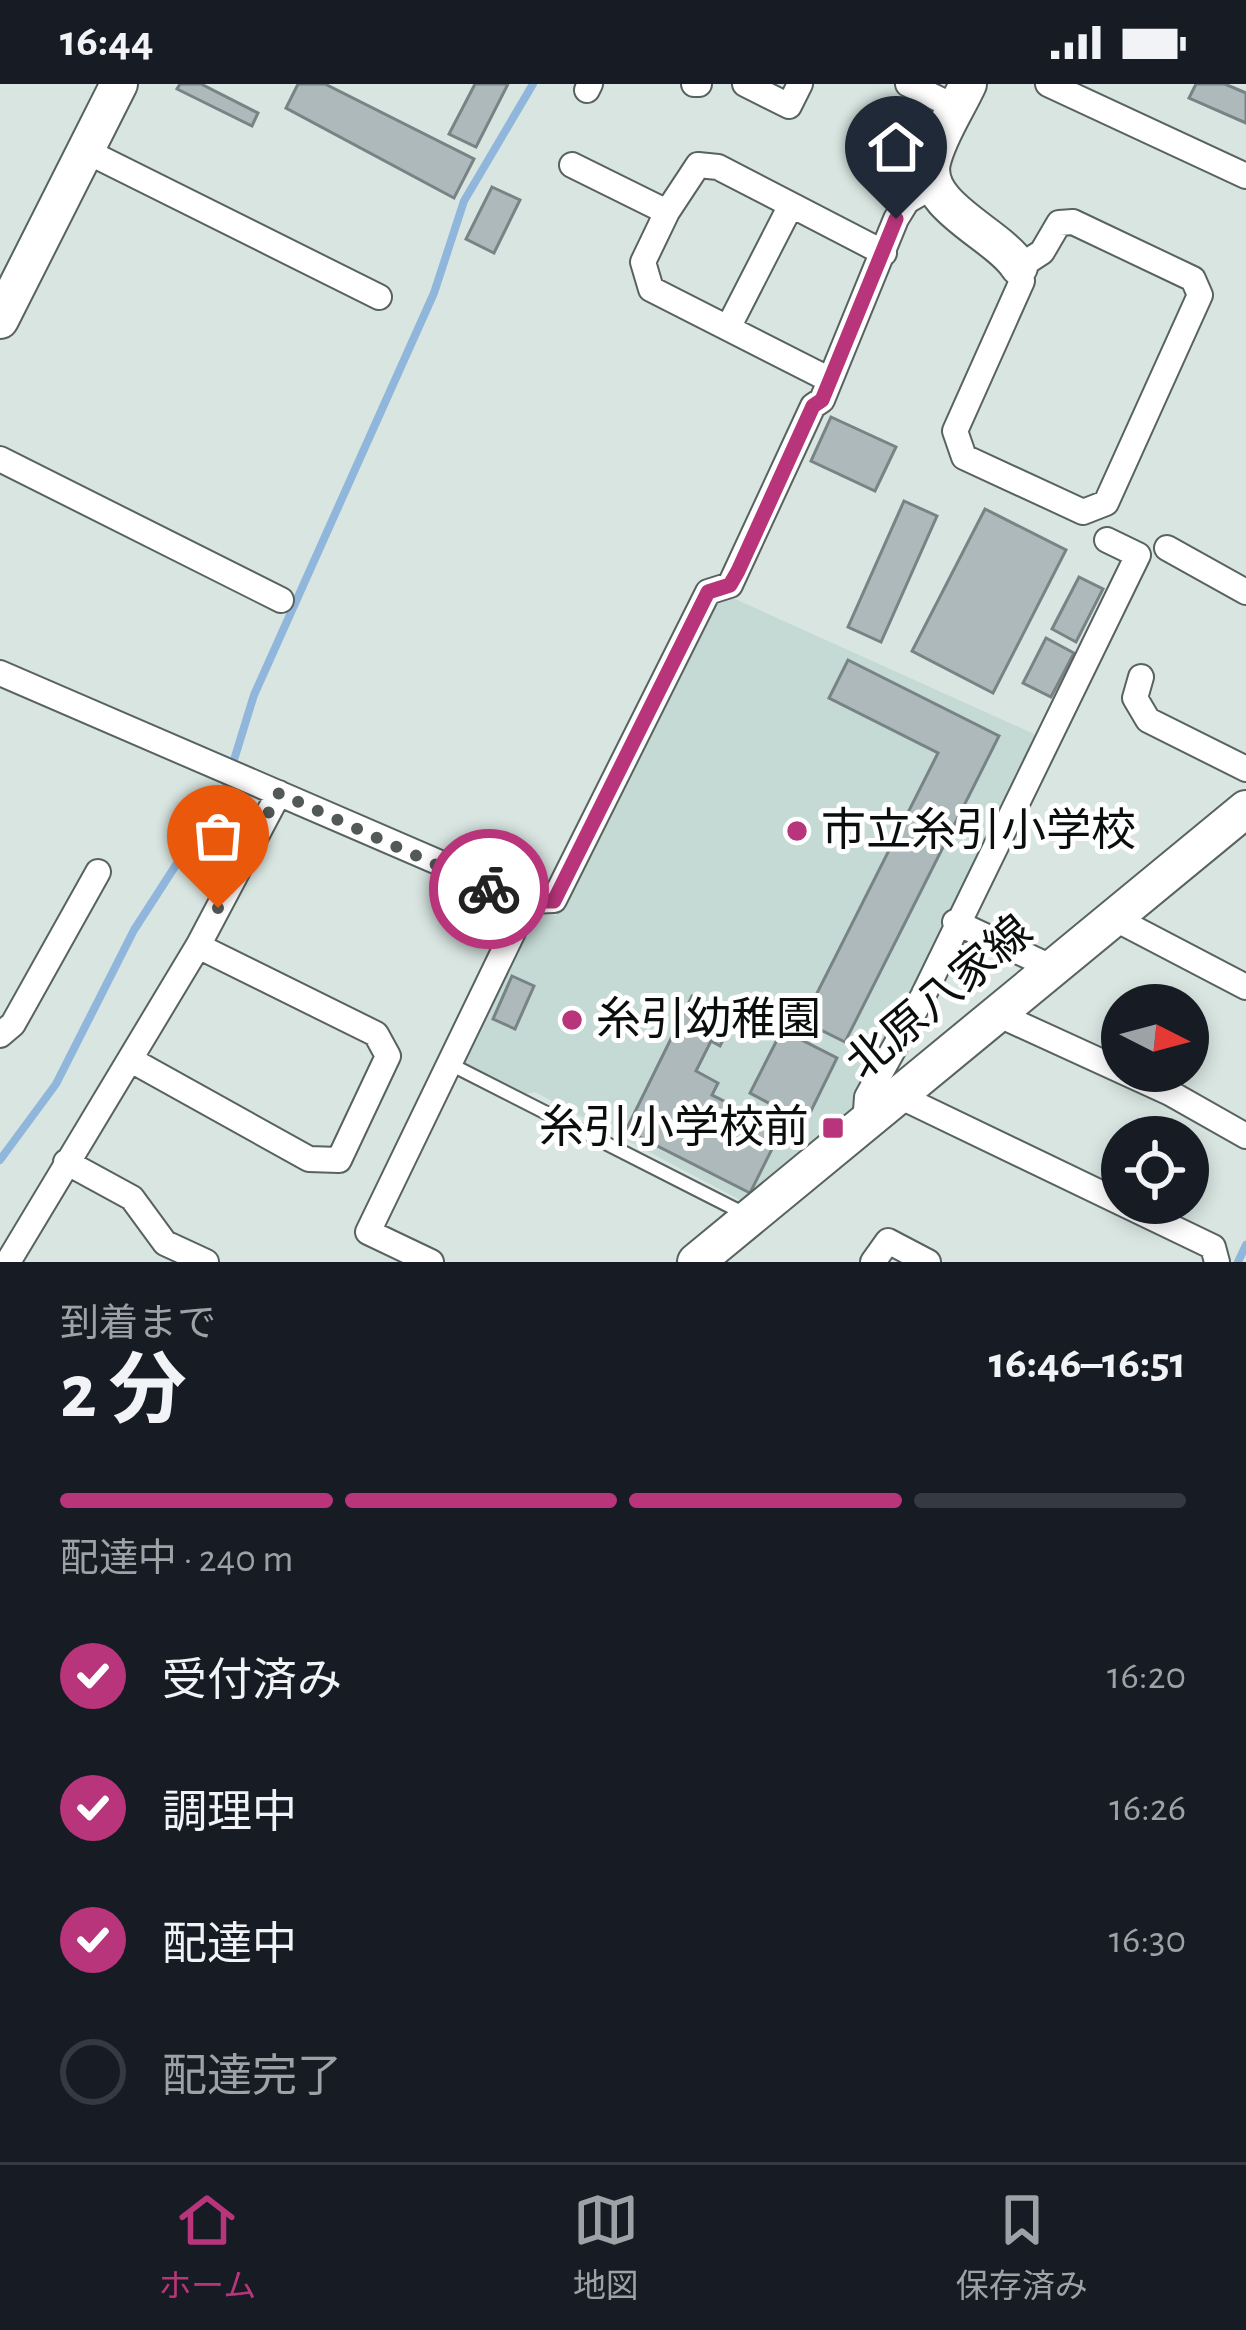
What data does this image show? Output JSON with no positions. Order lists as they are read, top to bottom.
{
  "streets": {
    "main road": ["北原八家線"]
  },
  "places": {
    "other": ["市立糸引小学校", "糸引幼稚園"],
    "transit": ["糸引小学校前"]
  },
  "north": "right",
  "page": {
    "status": "16:44",
    "heading": ["2 分", "到着まで", "16:46–16:51"],
    "bar": "配達中 · 240 m",
    "list": [
      ["受付済み", "16:20"],
      ["調理中", "16:26"],
      ["配達中", "16:30"],
      "配達完了"
    ],
    "tabs": ["ホーム", "地図", "保存済み"]
  }
}
